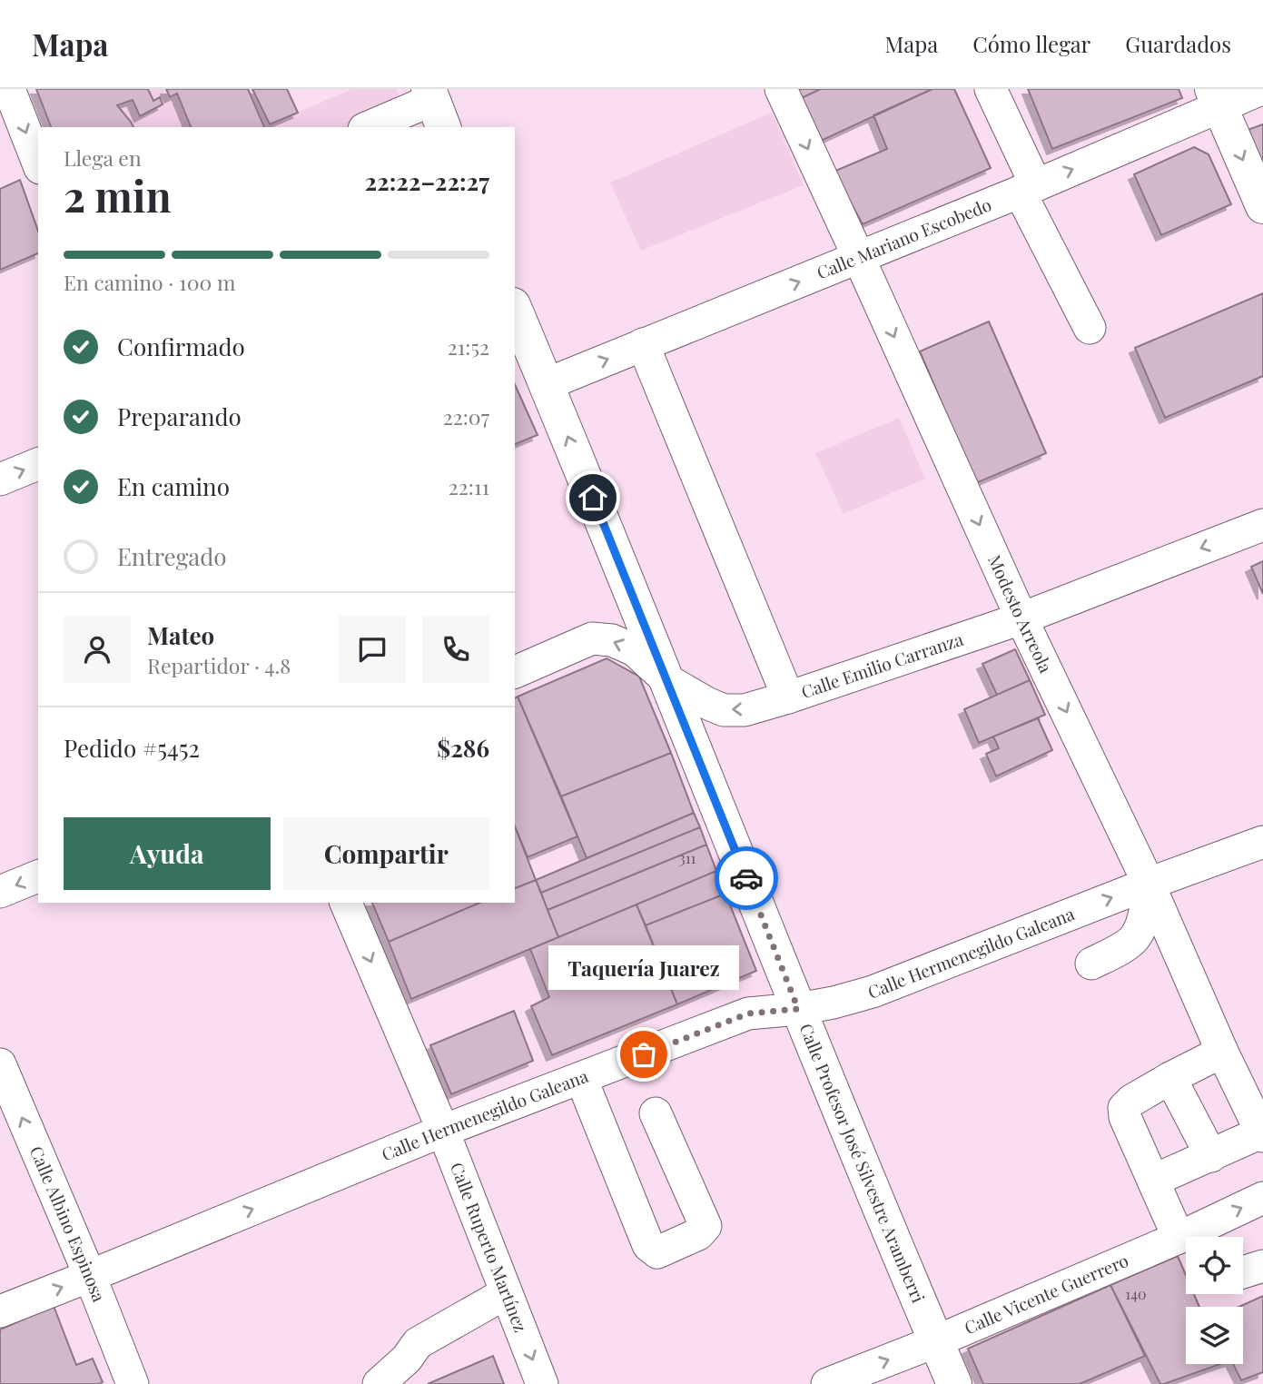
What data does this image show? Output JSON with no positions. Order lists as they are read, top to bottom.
{
  "streets": {
    "main road": ["Calle Profesor José Silvestre Aramberri"],
    "street": [
      "Calle Mariano Escobedo",
      "Modesto Arreola",
      "Calle Emilio Carranza",
      "Calle Hermenegildo Galeana",
      "Calle Albino Espinosa",
      "Calle Ruperto Martínez",
      "Calle Vicente Guerrero"
    ]
  },
  "crossings": [
    ["Calle Mariano Escobedo", "Modesto Arreola"],
    ["Calle Mariano Escobedo", "Calle Profesor José Silvestre Aramberri"],
    ["Modesto Arreola", "Calle Emilio Carranza"],
    ["Modesto Arreola", "Calle Hermenegildo Galeana"],
    ["Calle Emilio Carranza", "Calle Profesor José Silvestre Aramberri"],
    ["Calle Hermenegildo Galeana", "Calle Profesor José Silvestre Aramberri"],
    ["Calle Hermenegildo Galeana", "Calle Albino Espinosa"],
    ["Calle Hermenegildo Galeana", "Calle Ruperto Martínez"],
    ["Calle Profesor José Silvestre Aramberri", "Calle Vicente Guerrero"]
  ],
  "one_way": [
    "Calle Mariano Escobedo",
    "Calle Emilio Carranza",
    "Calle Albino Espinosa",
    "Calle Ruperto Martínez"
  ],
  "places": ["Taquería Juarez"],
  "house_numbers": ["311", "140"],
  "page": {
    "header": "Mapa",
    "nav": ["Mapa", "Cómo llegar", "Guardados"],
    "heading": ["2 min", "Llega en", "22:22–22:27"],
    "panel": [
      "Mateo",
      "Repartidor · 4.8",
      "Pedido #5452",
      "$286"
    ],
    "bar": "En camino · 100 m",
    "list": [
      ["Confirmado", "21:52"],
      ["Preparando", "22:07"],
      ["En camino", "22:11"],
      "Entregado"
    ],
    "buttons": ["Ayuda", "Compartir"],
    "bubble": "Taquería Juarez"
  }
}
